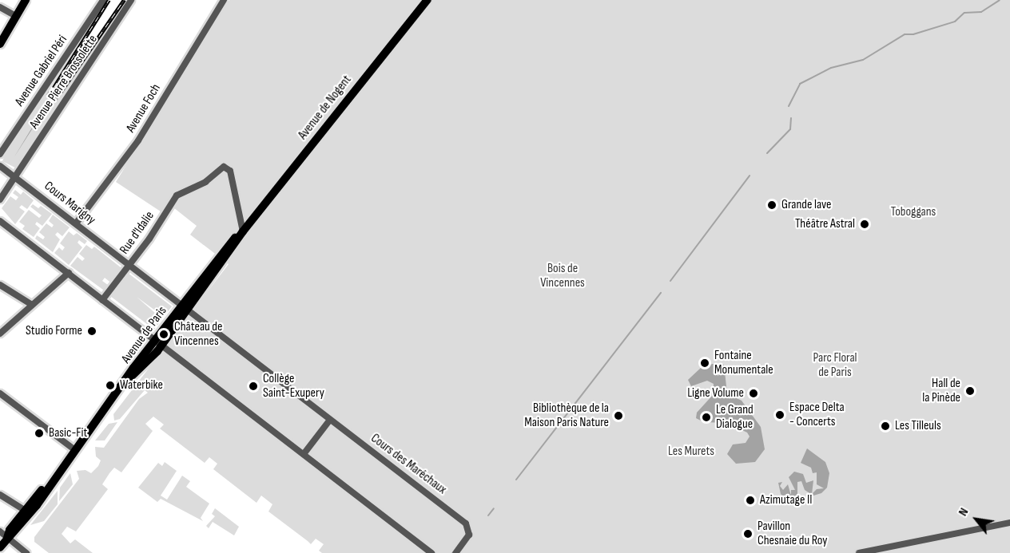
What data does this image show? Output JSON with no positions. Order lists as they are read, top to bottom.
{
  "streets": {
    "main road": ["Avenue de Nogent", "Avenue de Paris"],
    "street": [
      "Avenue Gabriel Péri",
      "Avenue Pierre Brossolette",
      "Avenue Foch",
      "Cours Marigny",
      "Rue d'Idalie",
      "Cours des Maréchaux"
    ]
  },
  "crossings": [
    ["Avenue Pierre Brossolette", "Cours Marigny"],
    ["Avenue de Nogent", "Cours Marigny"],
    ["Avenue de Nogent", "Rue d'Idalie"],
    ["Avenue de Nogent", "Avenue de Paris"],
    ["Avenue de Nogent", "Cours des Maréchaux"],
    ["Avenue Foch", "Cours Marigny"],
    ["Cours Marigny", "Rue d'Idalie"],
    ["Cours Marigny", "Avenue de Paris"],
    ["Cours Marigny", "Cours des Maréchaux"],
    ["Avenue de Paris", "Cours des Maréchaux"]
  ],
  "parks": [
    "Toboggans",
    "Bois de Vincennes",
    "Parc Floral de Paris",
    "Les Murets"
  ],
  "places": [
    "Grande lave",
    "Théâtre Astral",
    "Studio Forme",
    "Château de Vincennes",
    "Fontaine Monumentale",
    "Waterbike",
    "Collège Saint-Exupery",
    "Hall de la Pinède",
    "Ligne Volume",
    "Espace Delta - Concerts",
    "Bibliothèque de la Maison Paris Nature",
    "Le Grand Dialogue",
    "Les Tilleuls",
    "Basic-Fit",
    "Azimutage II",
    "Pavillon Chesnaie du Roy"
  ],
  "north": "top left"
}
